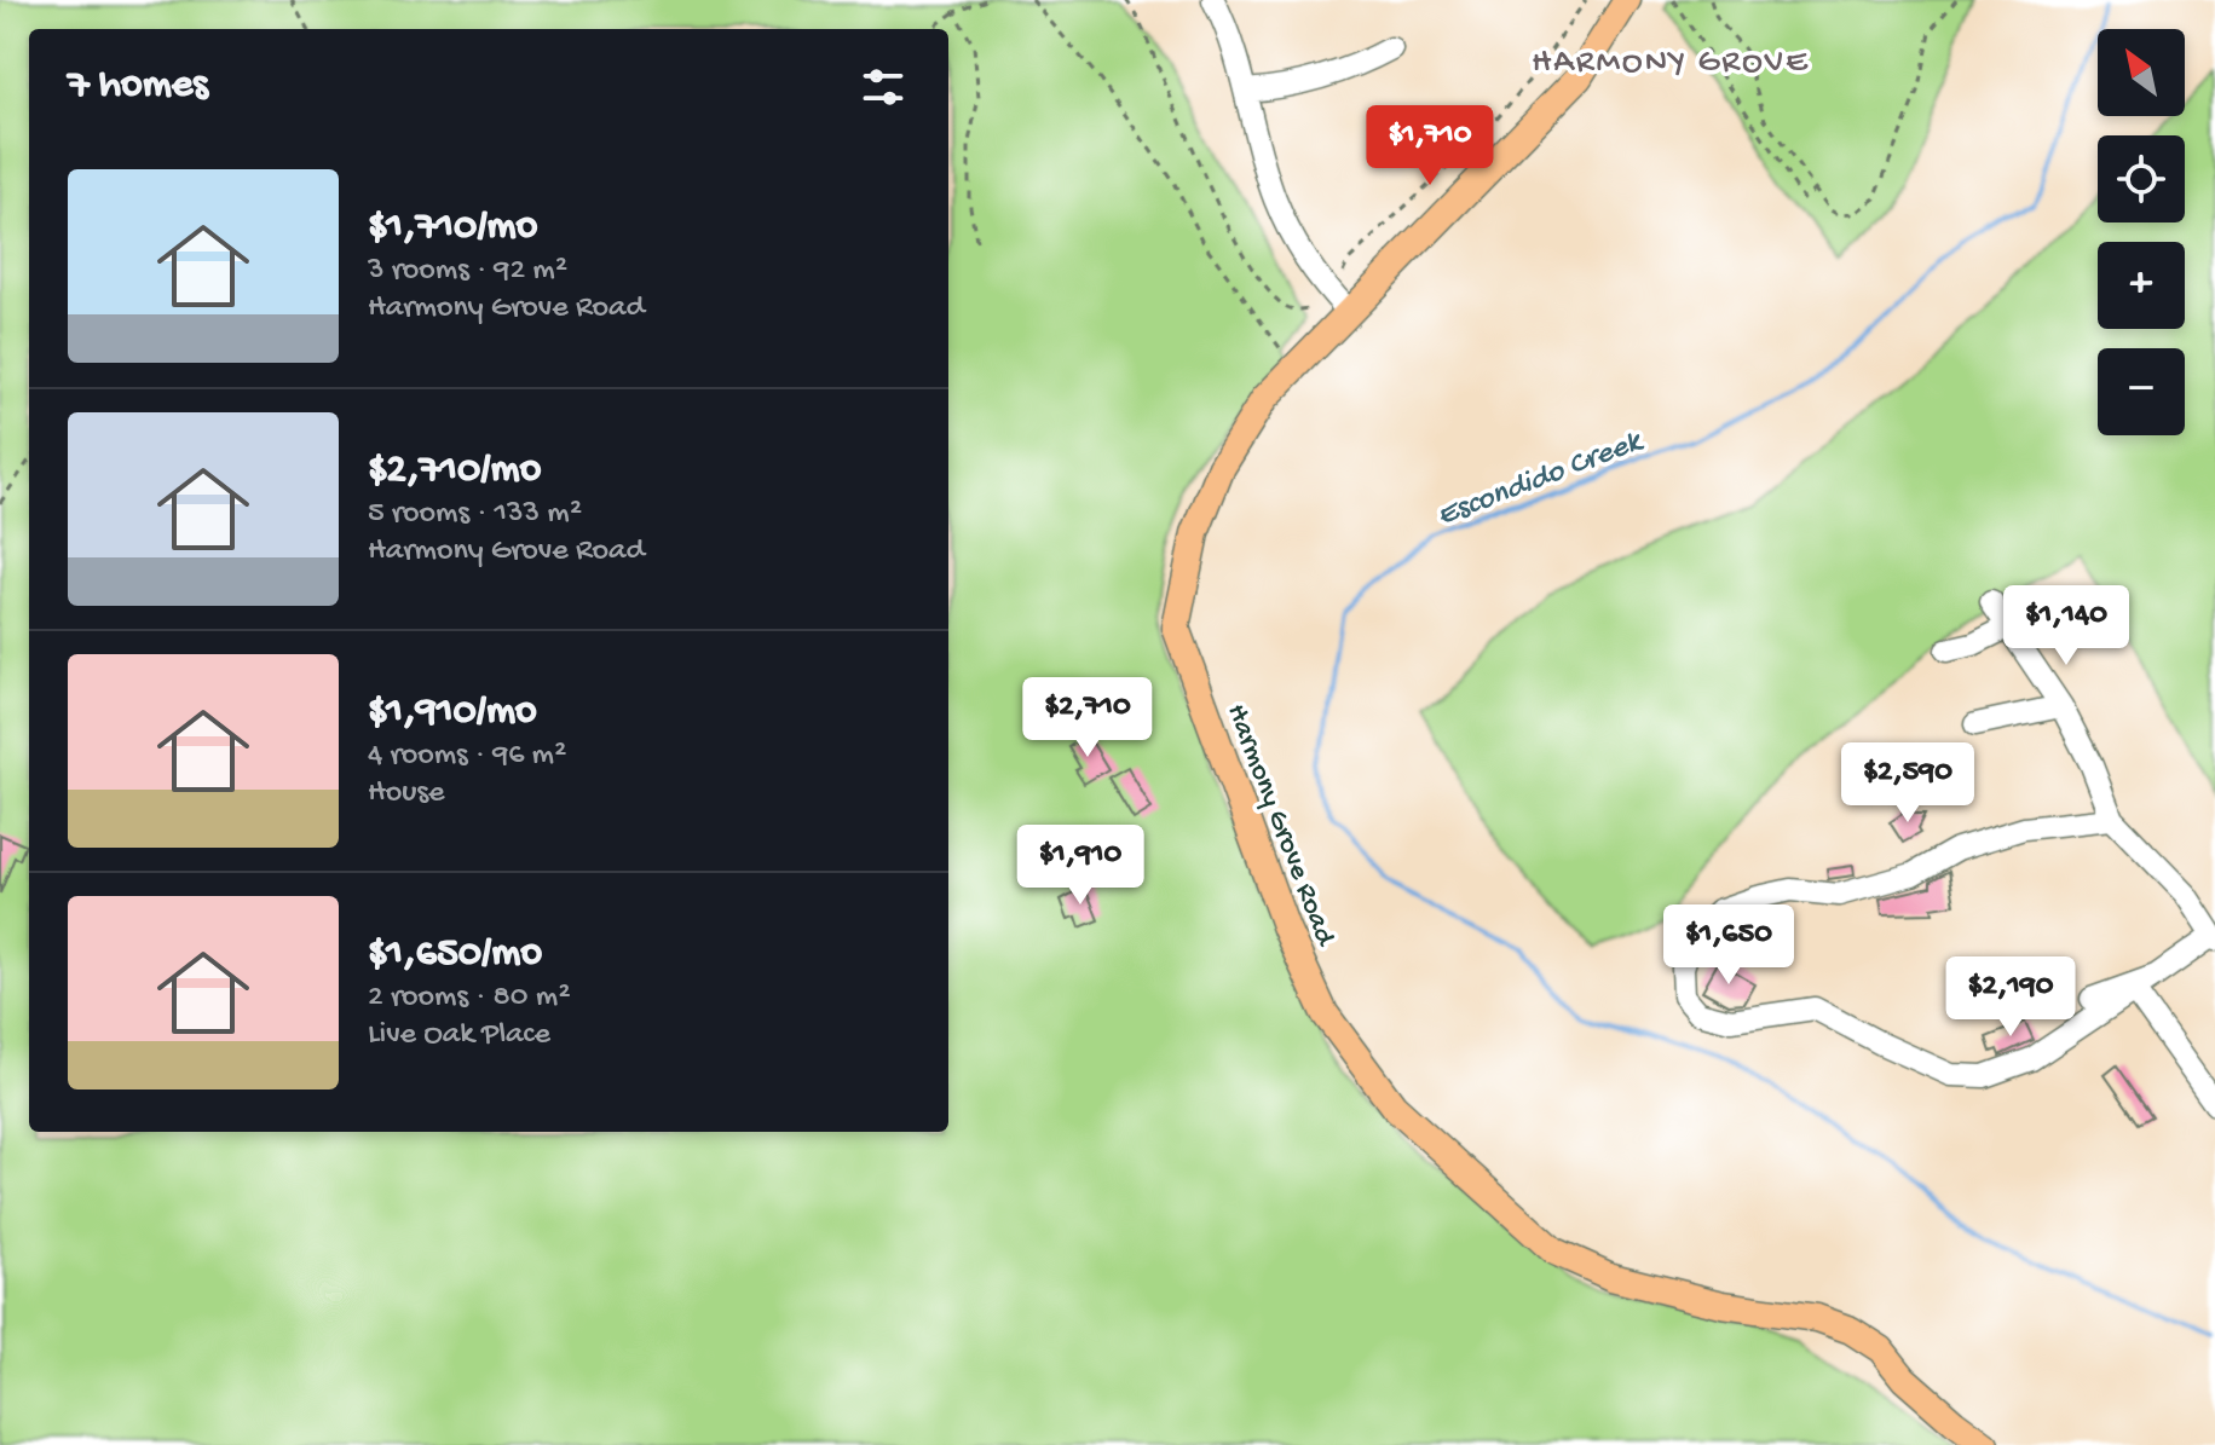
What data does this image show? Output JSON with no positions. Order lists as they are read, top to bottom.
{
  "streets": {
    "main road": ["Harmony Grove Road"]
  },
  "districts": ["HARMONY GROVE"],
  "water": ["Escondido Creek"],
  "north": "top left",
  "page": {
    "map_buttons": ["+", "−"],
    "heading": "7 homes",
    "price": [
      "$1,710",
      "$1,140",
      "$2,710",
      "$2,590",
      "$1,910",
      "$1,650",
      "$2,190"
    ],
    "list": [
      {
        "name": "$1,710/mo",
        "note": "3 rooms · 92 m² · Harmony Grove Road"
      },
      {
        "name": "$2,710/mo",
        "note": "5 rooms · 133 m² · Harmony Grove Road"
      },
      {
        "name": "$1,910/mo",
        "note": "4 rooms · 96 m² · House"
      },
      {
        "name": "$1,650/mo",
        "note": "2 rooms · 80 m² · Live Oak Place"
      }
    ]
  }
}
